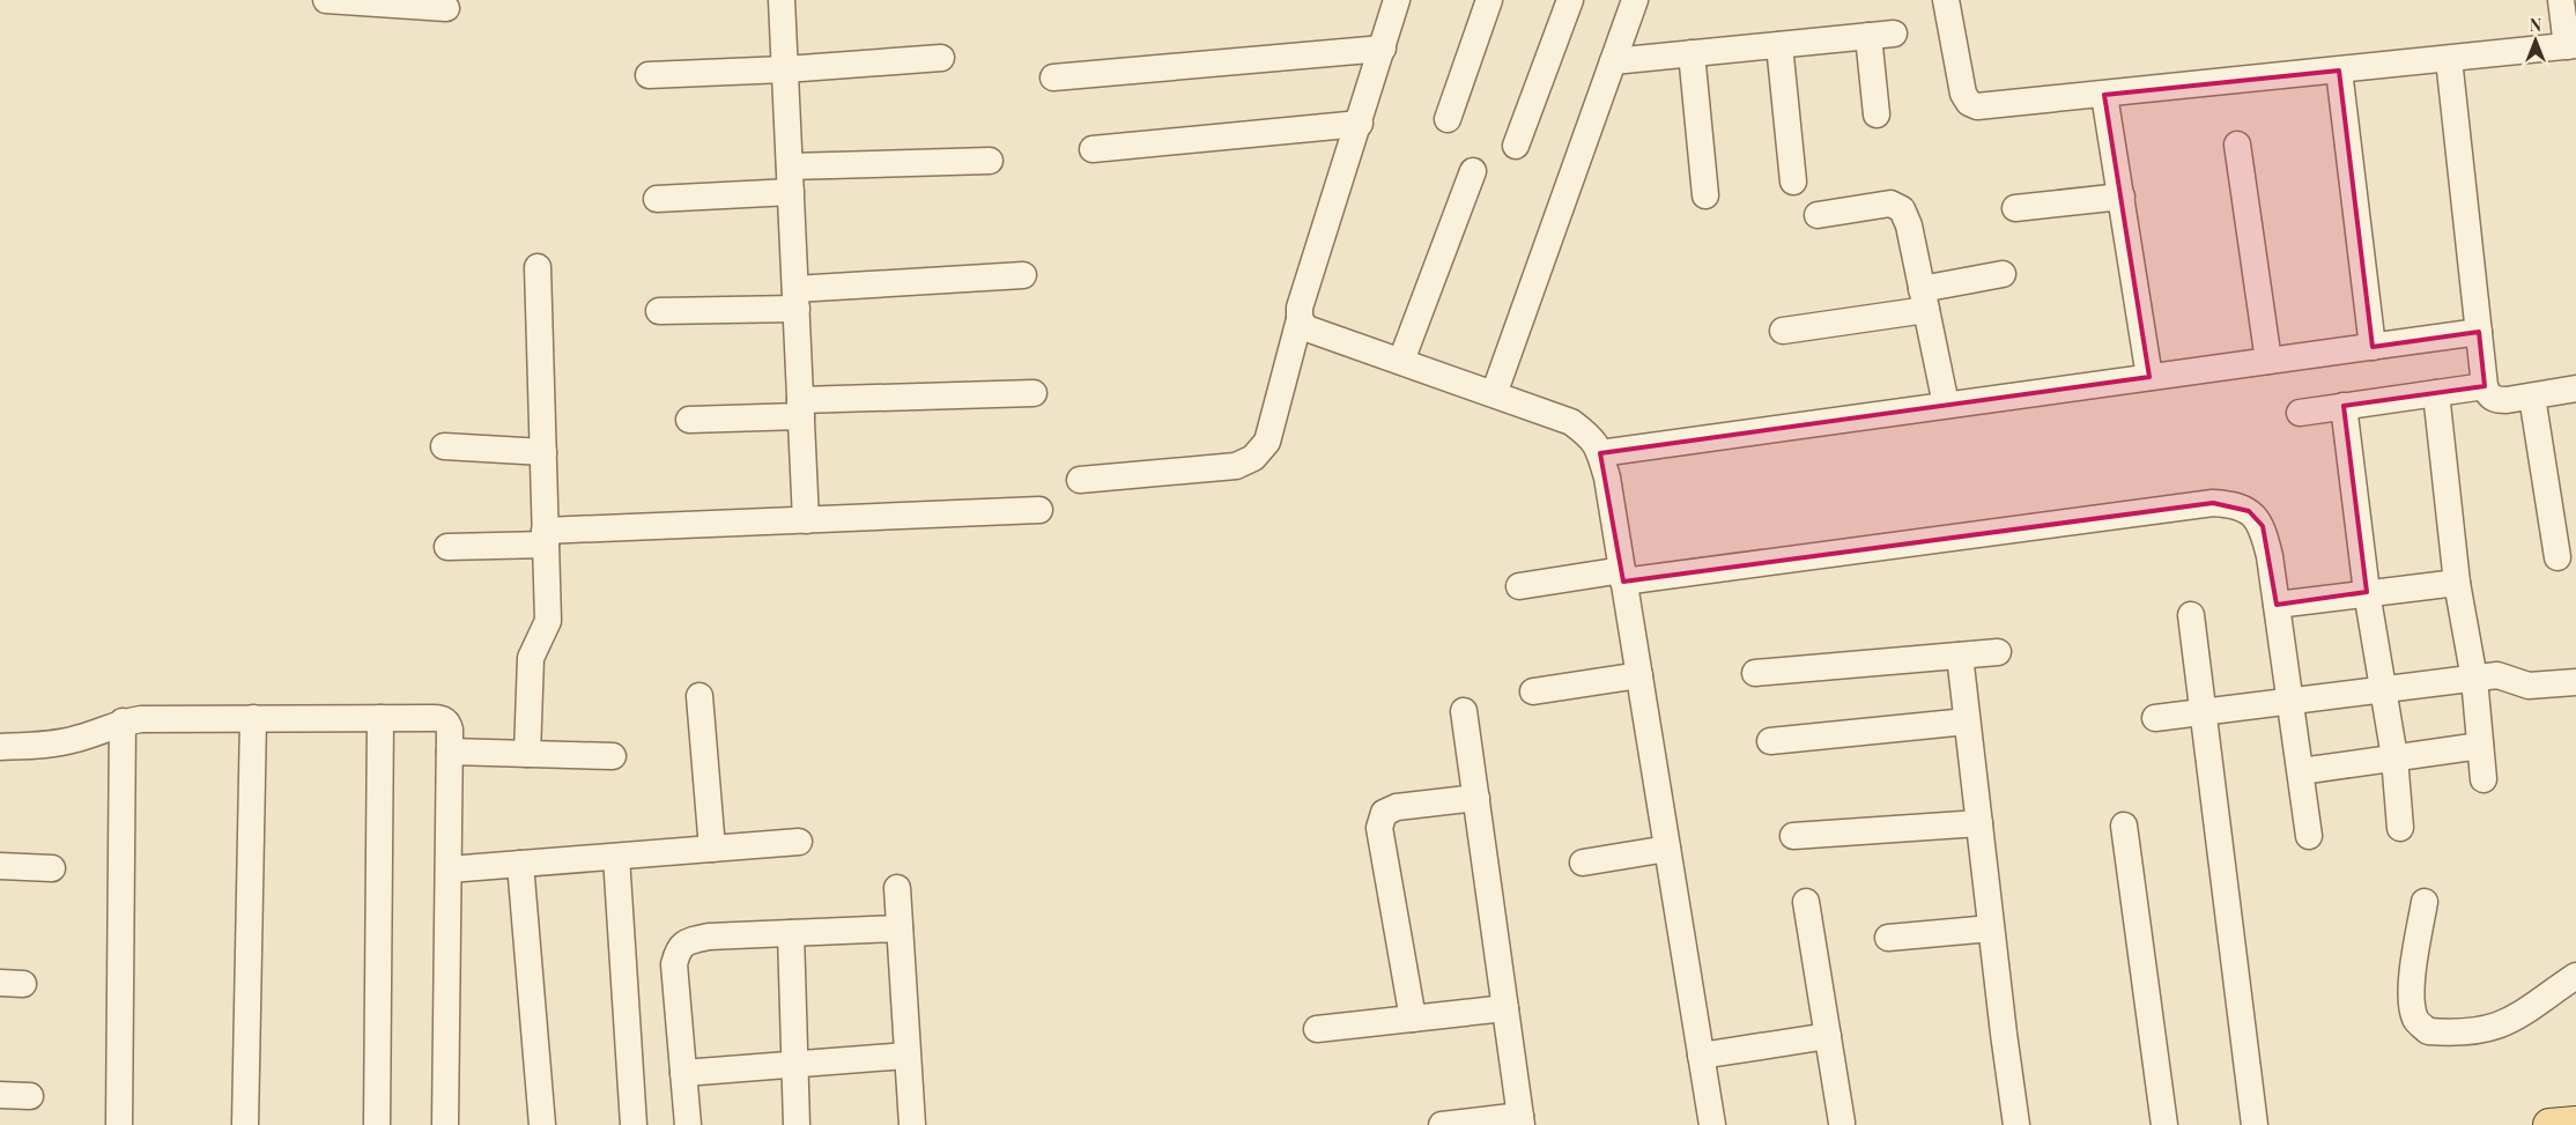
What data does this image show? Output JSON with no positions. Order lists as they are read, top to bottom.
{
  "north": "top"
}
